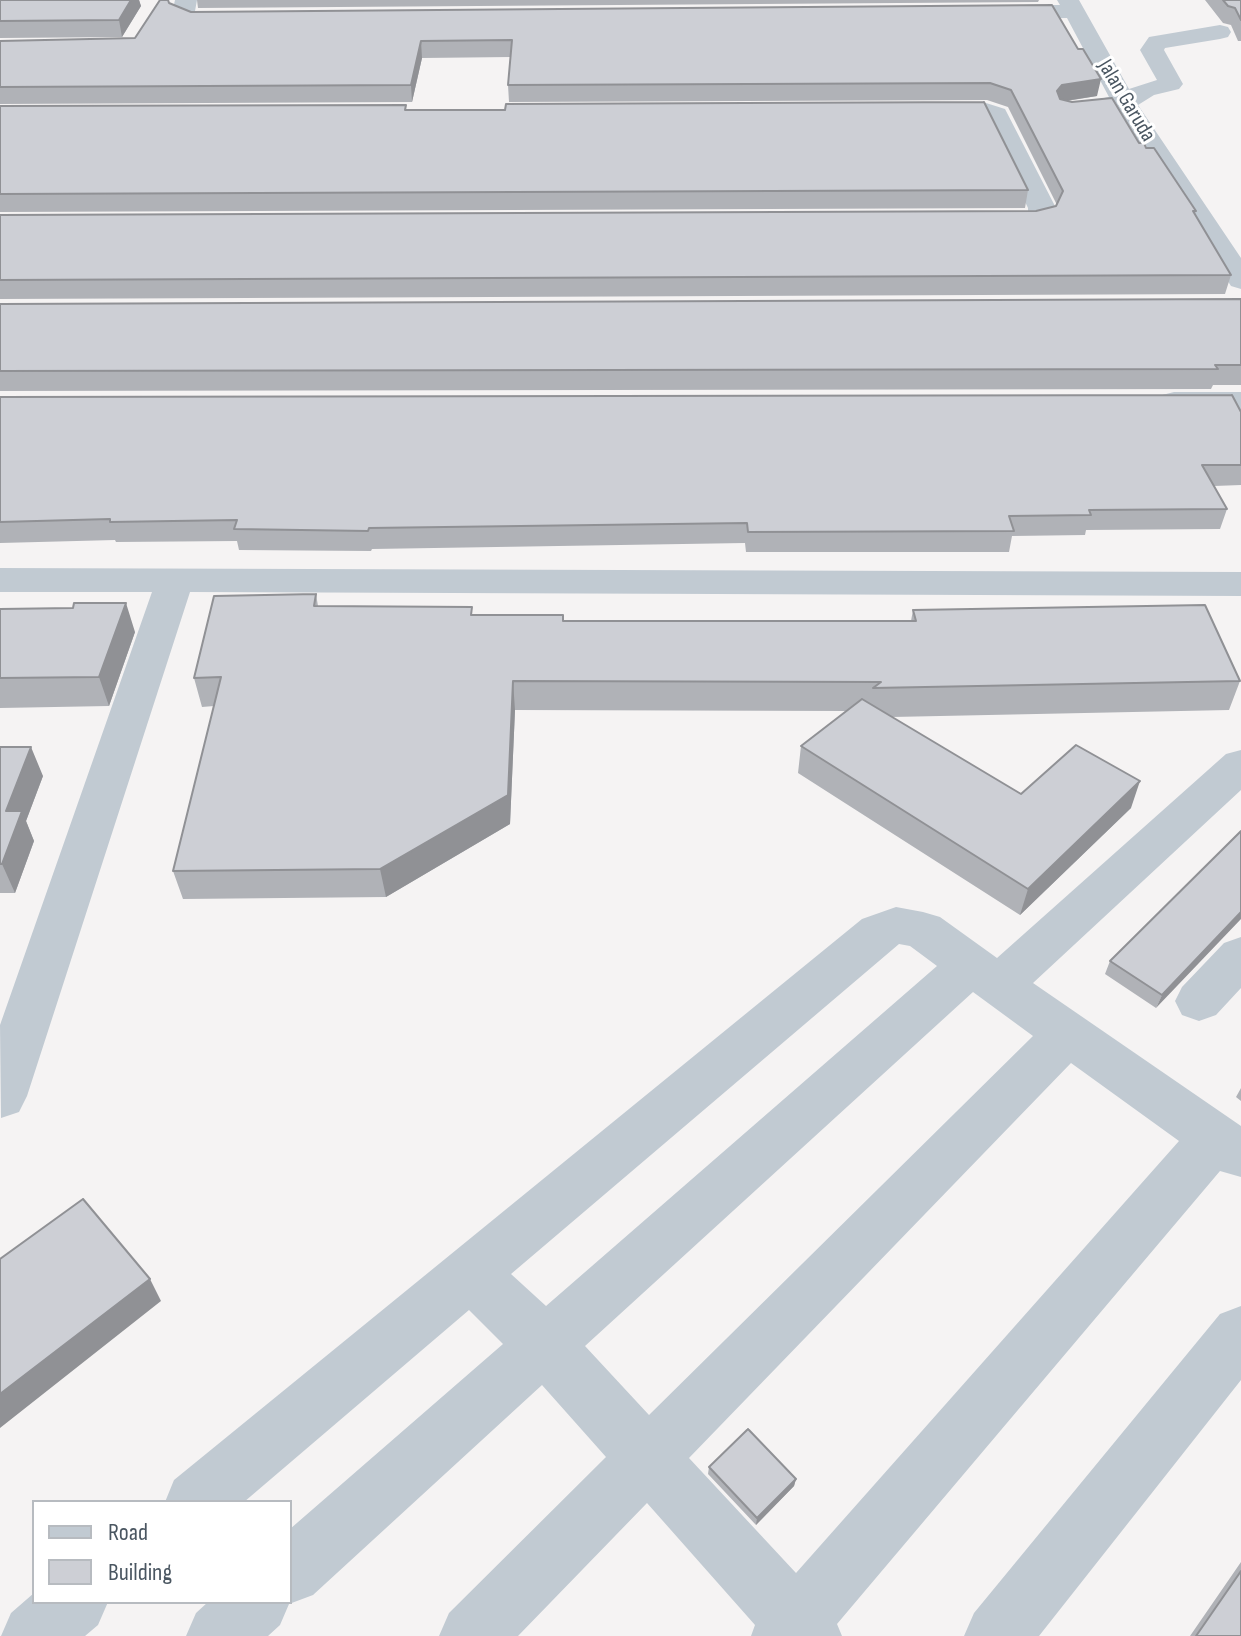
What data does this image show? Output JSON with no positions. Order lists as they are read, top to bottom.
{
  "streets": {
    "street": ["Jalan Garuda"]
  },
  "legend": ["Road", "Building"]
}
